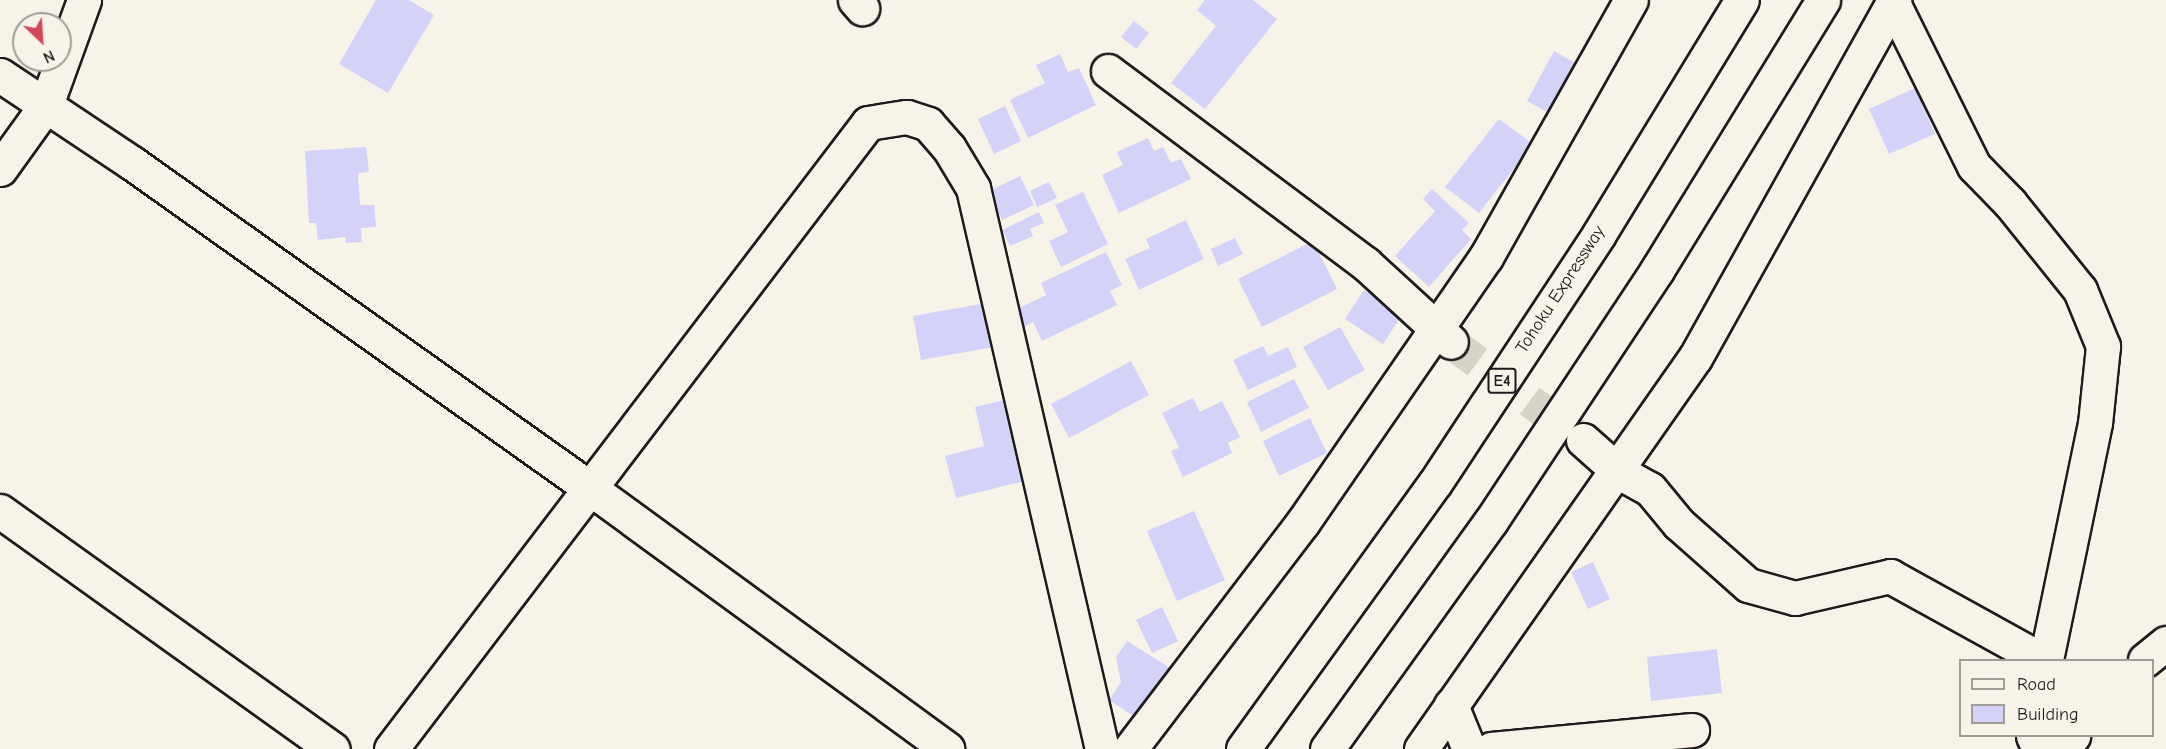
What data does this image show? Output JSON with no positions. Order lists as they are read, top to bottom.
{
  "streets": {
    "main road": ["Tohoku Expressway", "E4"]
  },
  "legend": ["Road", "Building"],
  "north": "bottom right"
}
